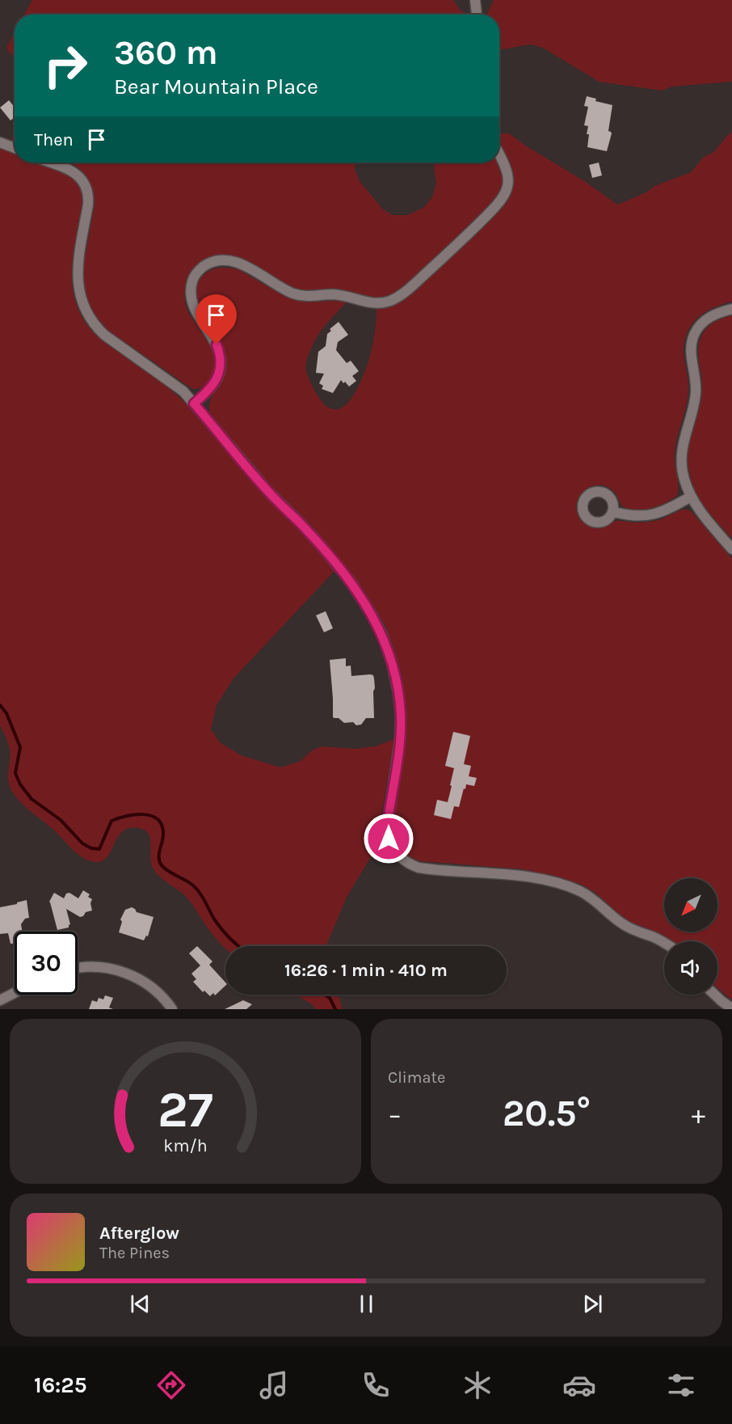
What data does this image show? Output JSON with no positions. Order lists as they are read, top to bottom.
{
  "north": "bottom left",
  "page": {
    "turn": ["360 m", "Bear Mountain Place"],
    "then": "Then",
    "limit": "30",
    "trip": "16:26 · 1 min · 410 m",
    "tile": "Climate",
    "heat": ["−", "20.5°", "+"],
    "song": ["Afterglow", "The Pines"],
    "tabs": "16:25",
    "gauge": ["27", "km/h"]
  }
}
